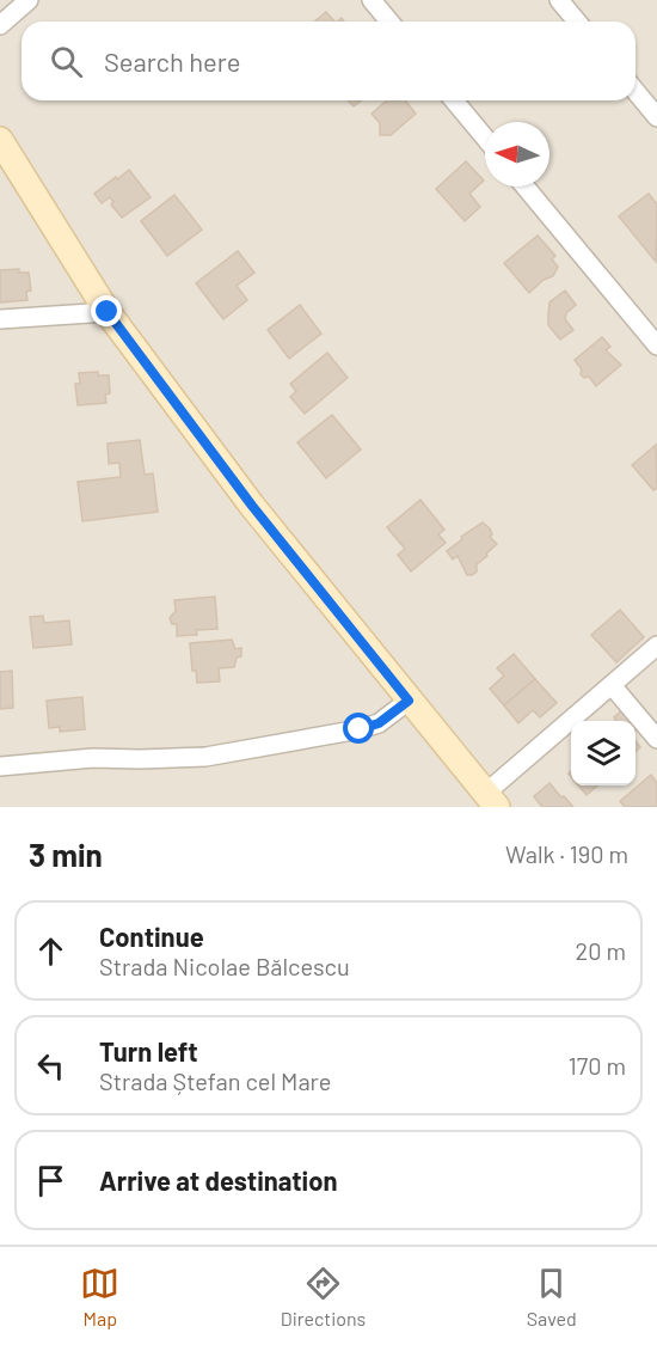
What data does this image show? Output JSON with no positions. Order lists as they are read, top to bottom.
{
  "north": "left",
  "page": {
    "search": "Search here",
    "heading": ["3 min", "Walk · 190 m"],
    "list": [
      ["Continue", "Strada Nicolae Bălcescu", "20 m"],
      ["Turn left", "Strada Ștefan cel Mare", "170 m"],
      "Arrive at destination"
    ],
    "nav": ["Map", "Directions", "Saved"]
  }
}
